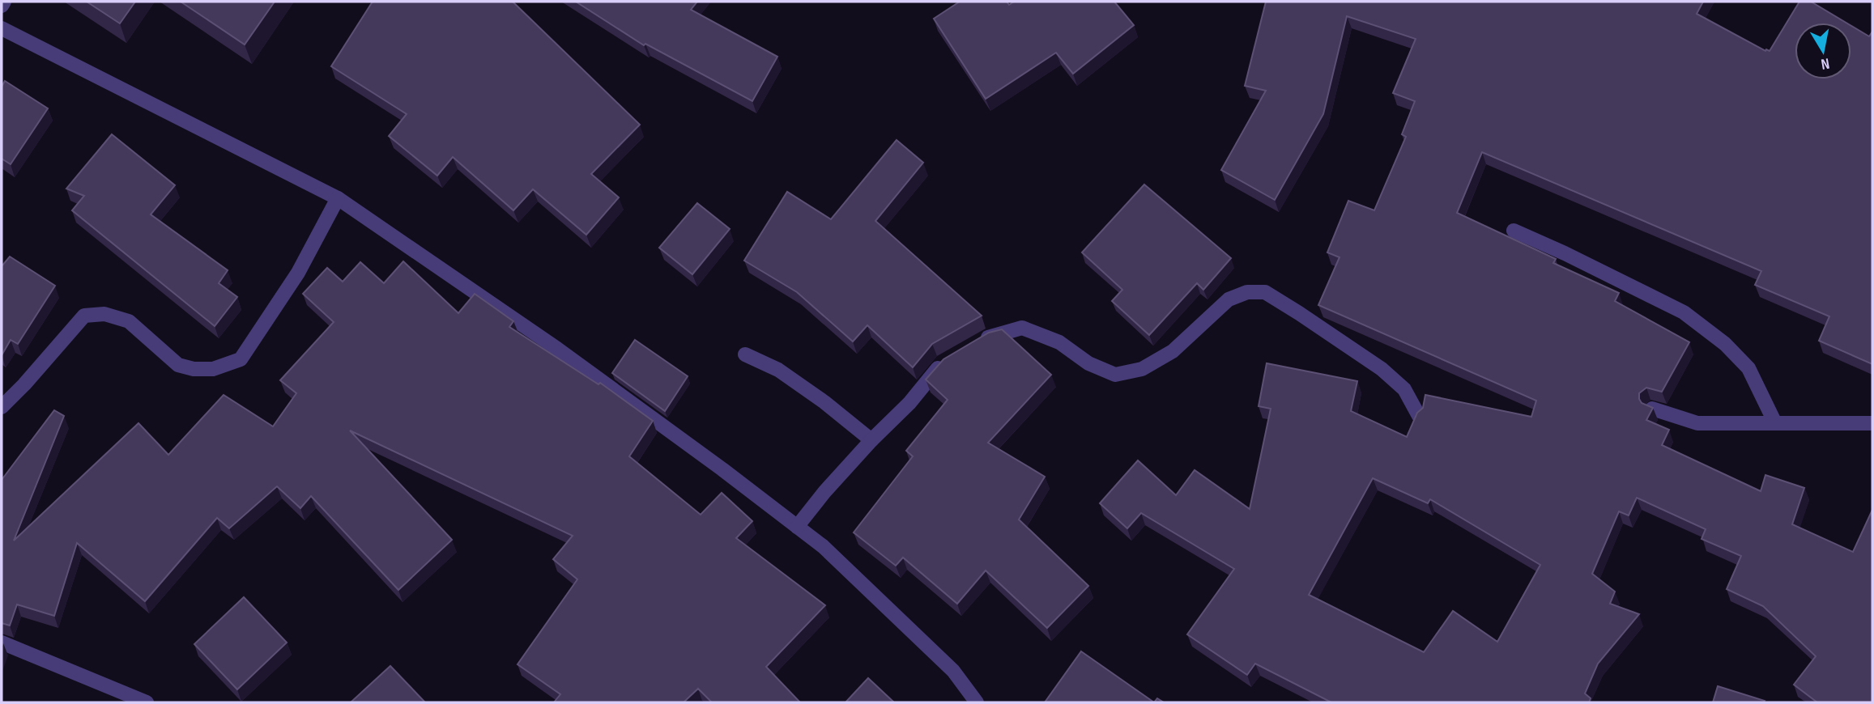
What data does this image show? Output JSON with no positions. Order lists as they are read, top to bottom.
{
  "north": "bottom"
}
